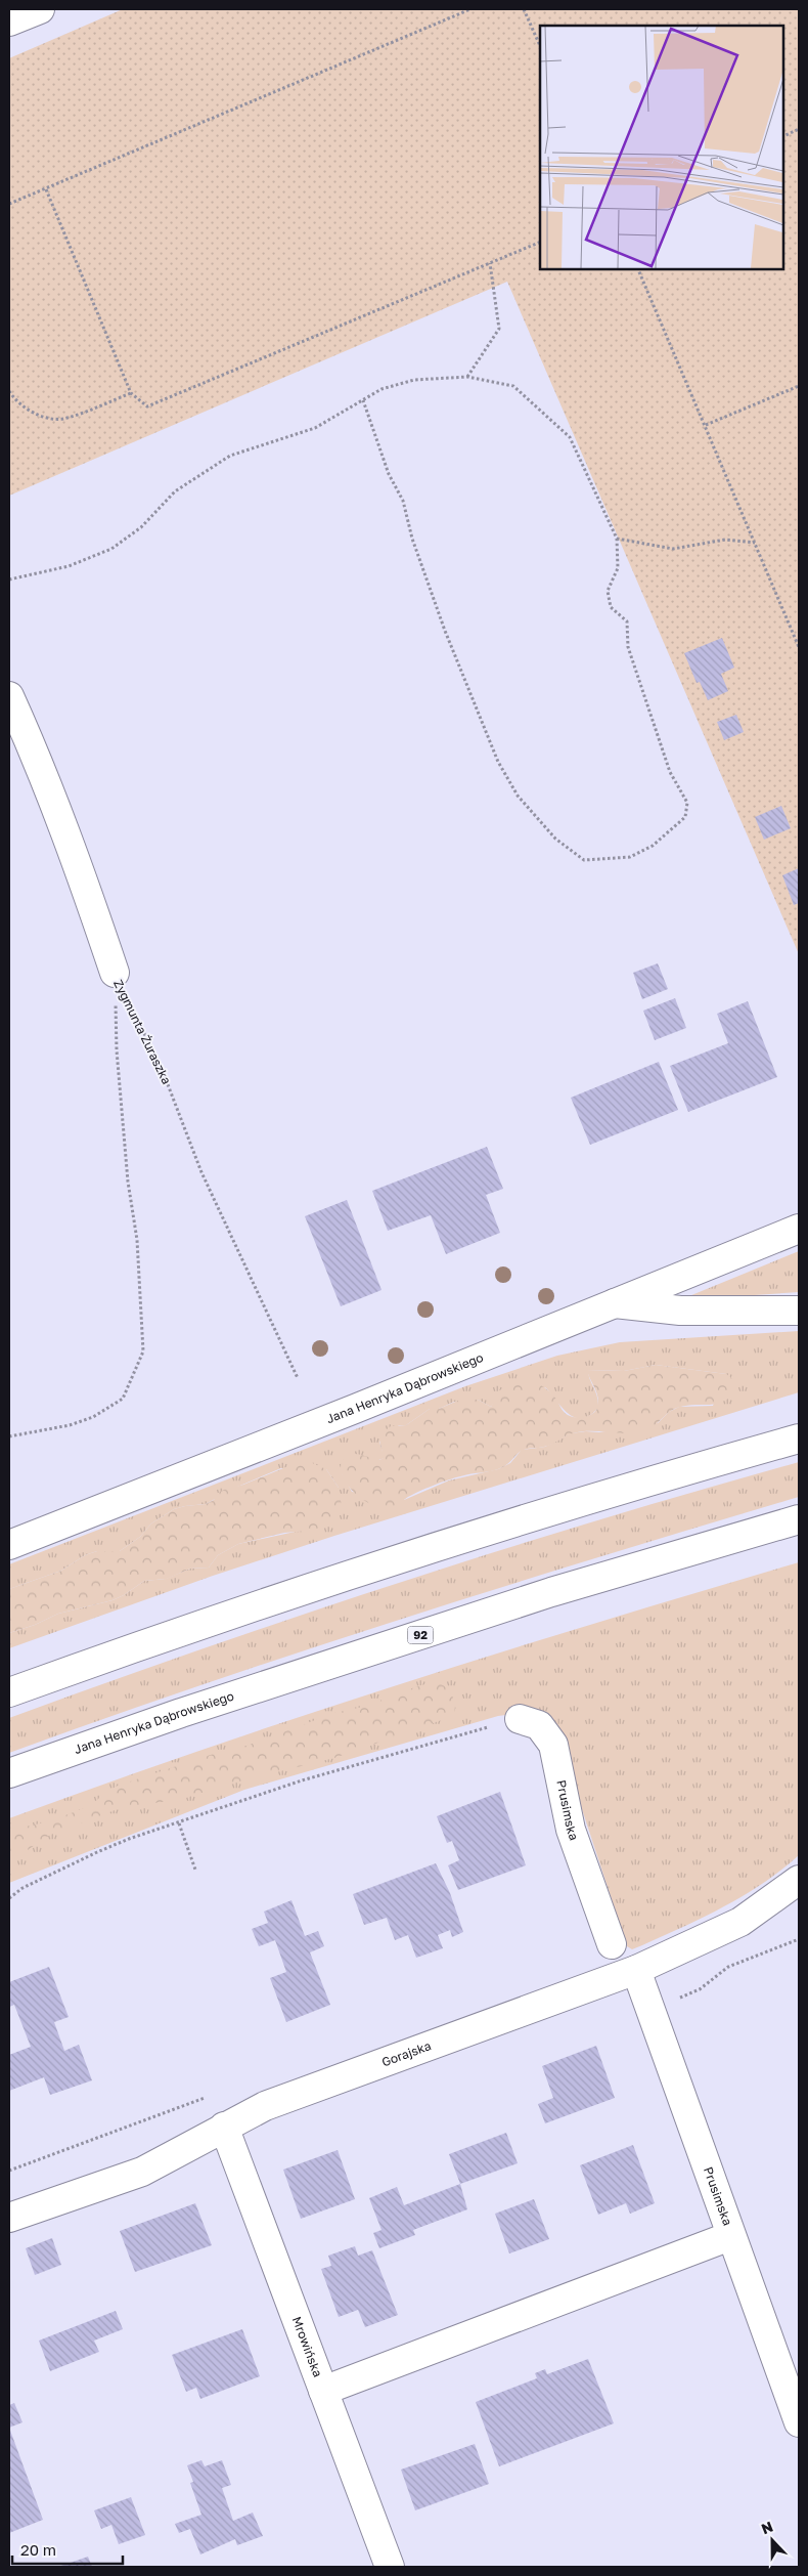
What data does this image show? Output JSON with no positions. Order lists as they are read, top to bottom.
{
  "streets": {
    "street": [
      "Zygmunta Żuraszka",
      "Jana Henryka Dąbrowskiego",
      "92",
      "Prusimska",
      "Gorajska",
      "Mrowińska"
    ]
  },
  "crossings": [
    ["Prusimska", "Gorajska"],
    ["Gorajska", "Mrowińska"]
  ],
  "scale_bar": "20 m",
  "north": "top"
}
